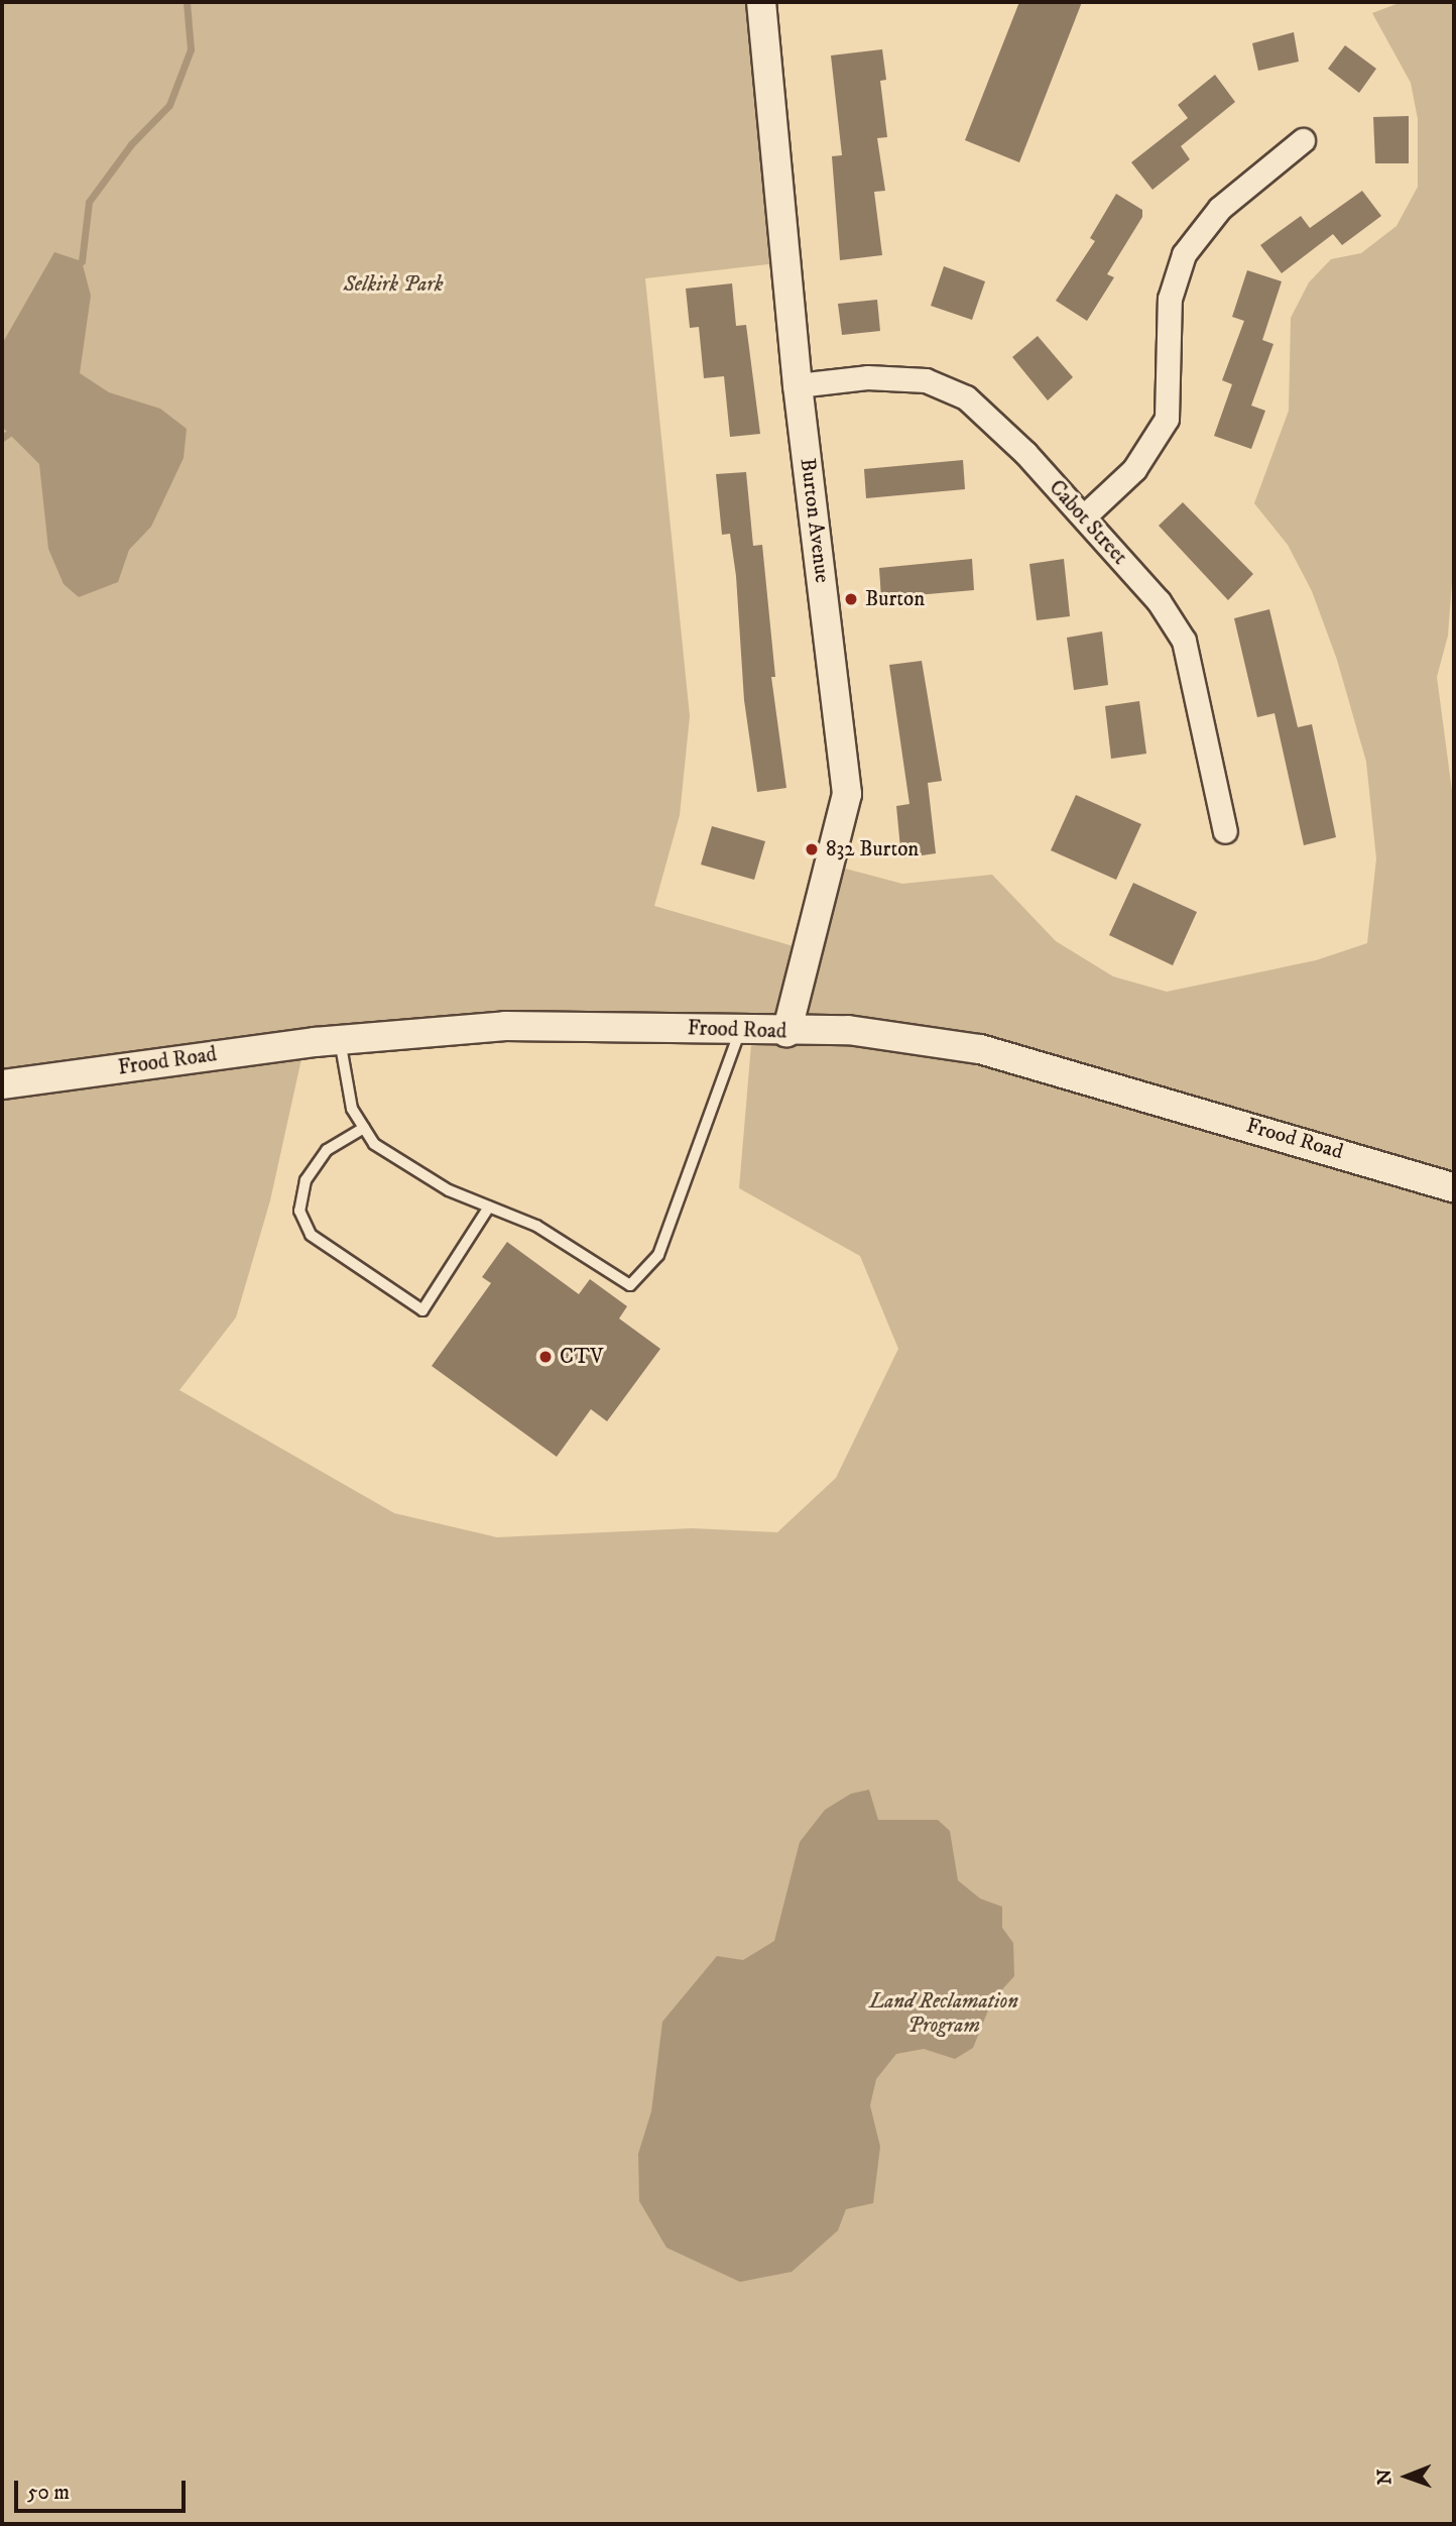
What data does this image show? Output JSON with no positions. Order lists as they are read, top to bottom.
{
  "streets": {
    "street": ["Burton Avenue", "Cabot Street", "Frood Road"]
  },
  "crossings": [
    ["Burton Avenue", "Cabot Street"],
    ["Burton Avenue", "Frood Road"]
  ],
  "parks": ["Selkirk Park", "Land Reclamation Program"],
  "places": ["Burton", "832 Burton", "CTV"],
  "scale_bar": "50 m",
  "north": "left"
}
